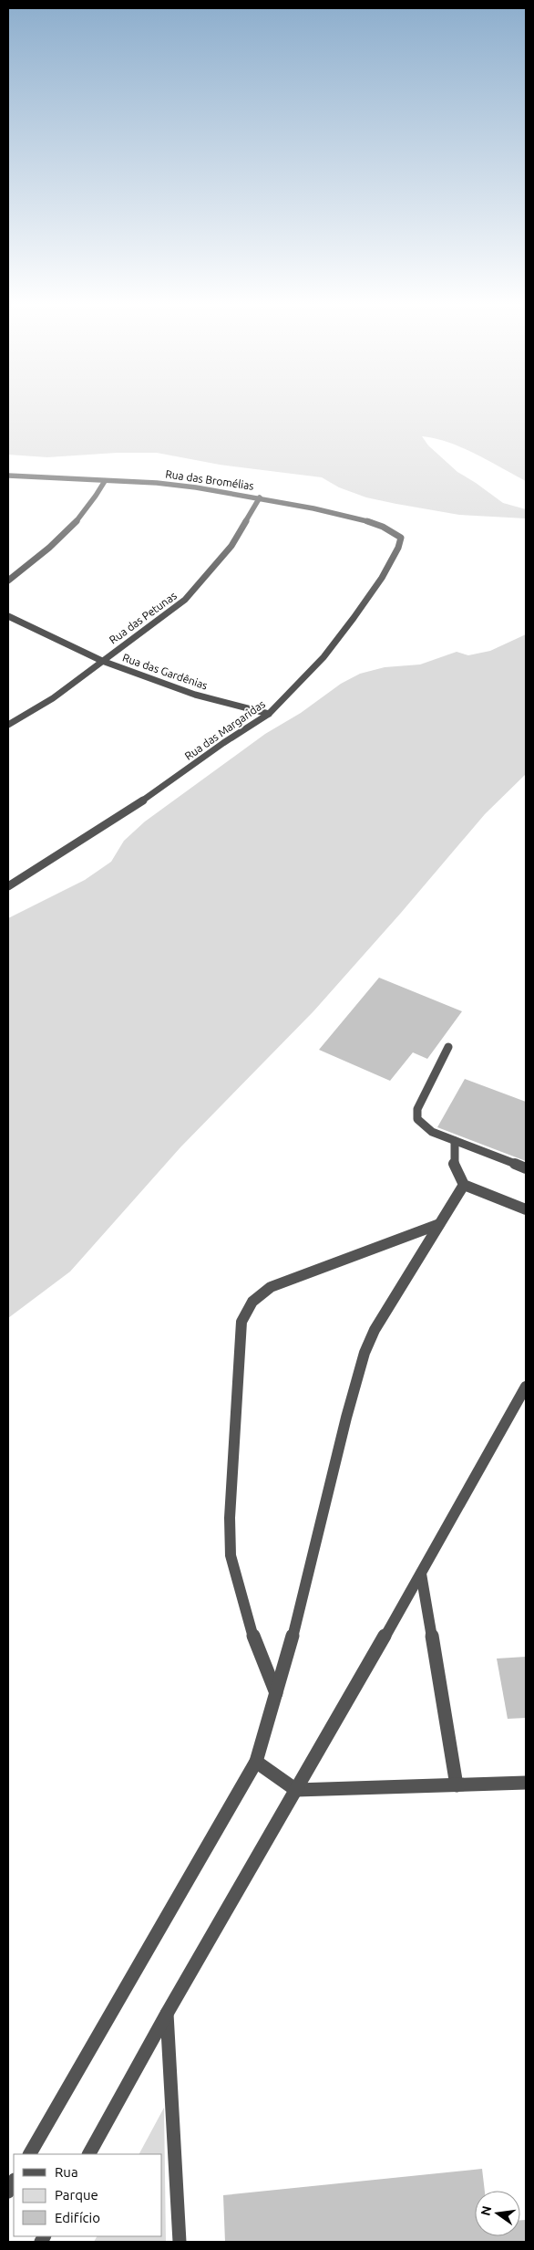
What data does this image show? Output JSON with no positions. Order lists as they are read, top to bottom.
{
  "streets": {
    "street": [
      "Rua das Bromélias",
      "Rua das Petunas",
      "Rua das Gardênias",
      "Rua das Margaridas"
    ]
  },
  "crossings": [
    ["Rua das Bromélias", "Rua das Petunas"],
    ["Rua das Bromélias", "Rua das Margaridas"],
    ["Rua das Petunas", "Rua das Gardênias"],
    ["Rua das Gardênias", "Rua das Margaridas"]
  ],
  "legend": ["Rua", "Parque", "Edifício"],
  "north": "left"
}
